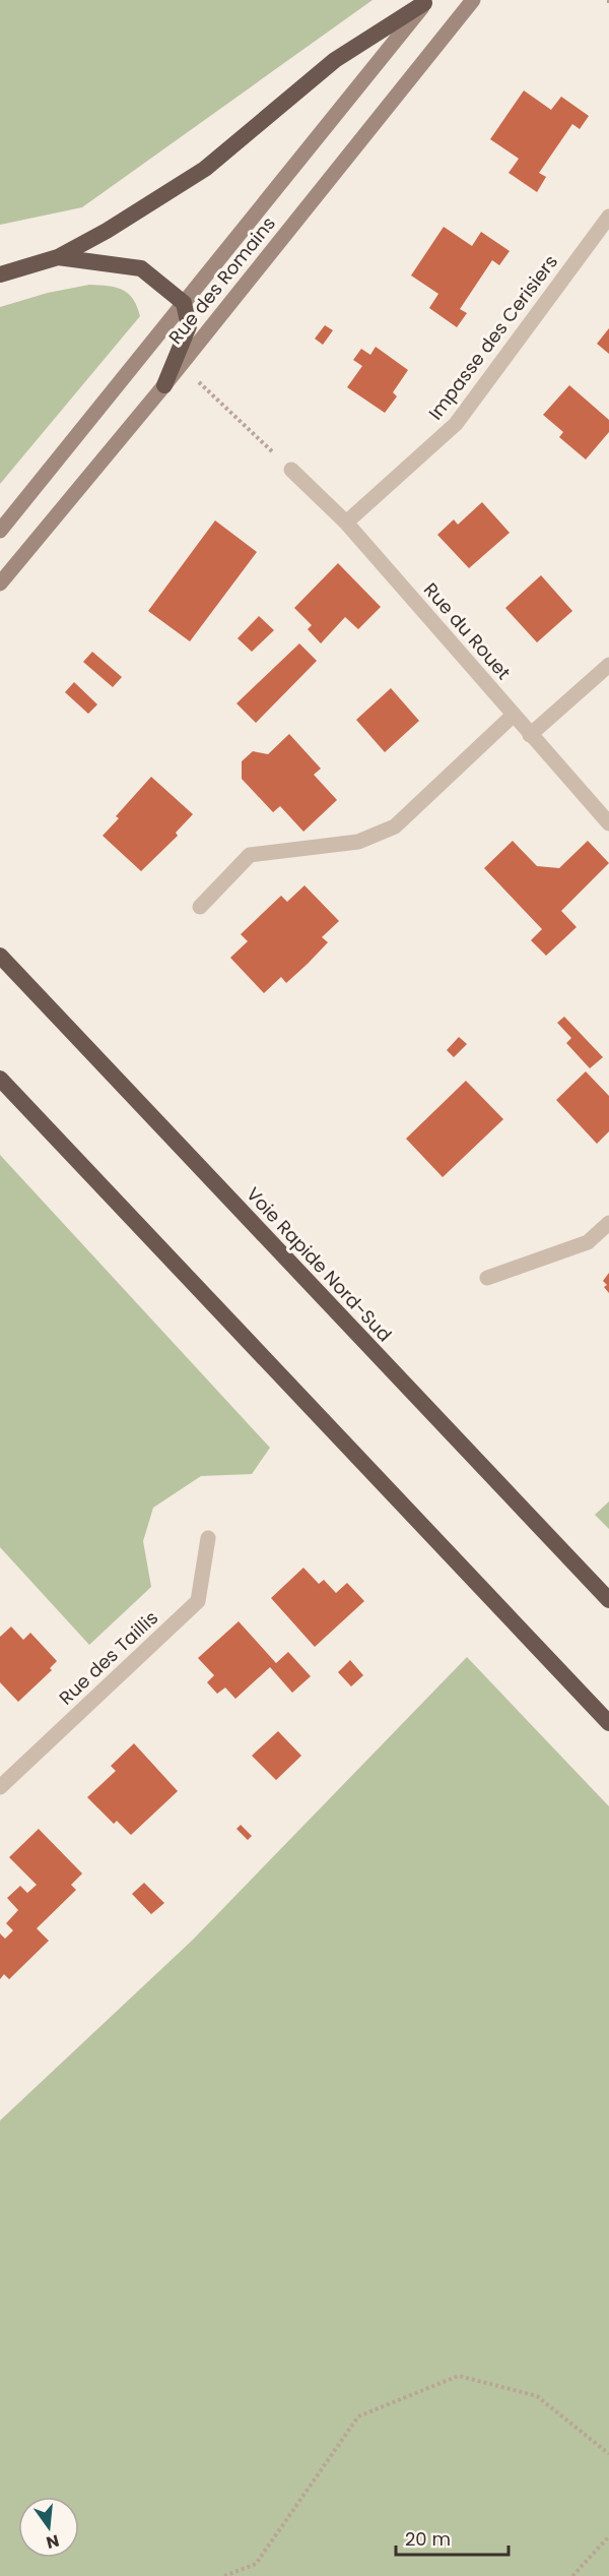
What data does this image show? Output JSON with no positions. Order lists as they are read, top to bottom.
{
  "streets": {
    "highway": ["Voie Rapide Nord-Sud"],
    "main road": ["Rue des Romains"],
    "street": ["Impasse des Cerisiers", "Rue du Rouet", "Rue des Taillis"]
  },
  "crossings": [
    ["Impasse des Cerisiers", "Rue du Rouet"]
  ],
  "scale_bar": "20 m",
  "north": "bottom"
}
